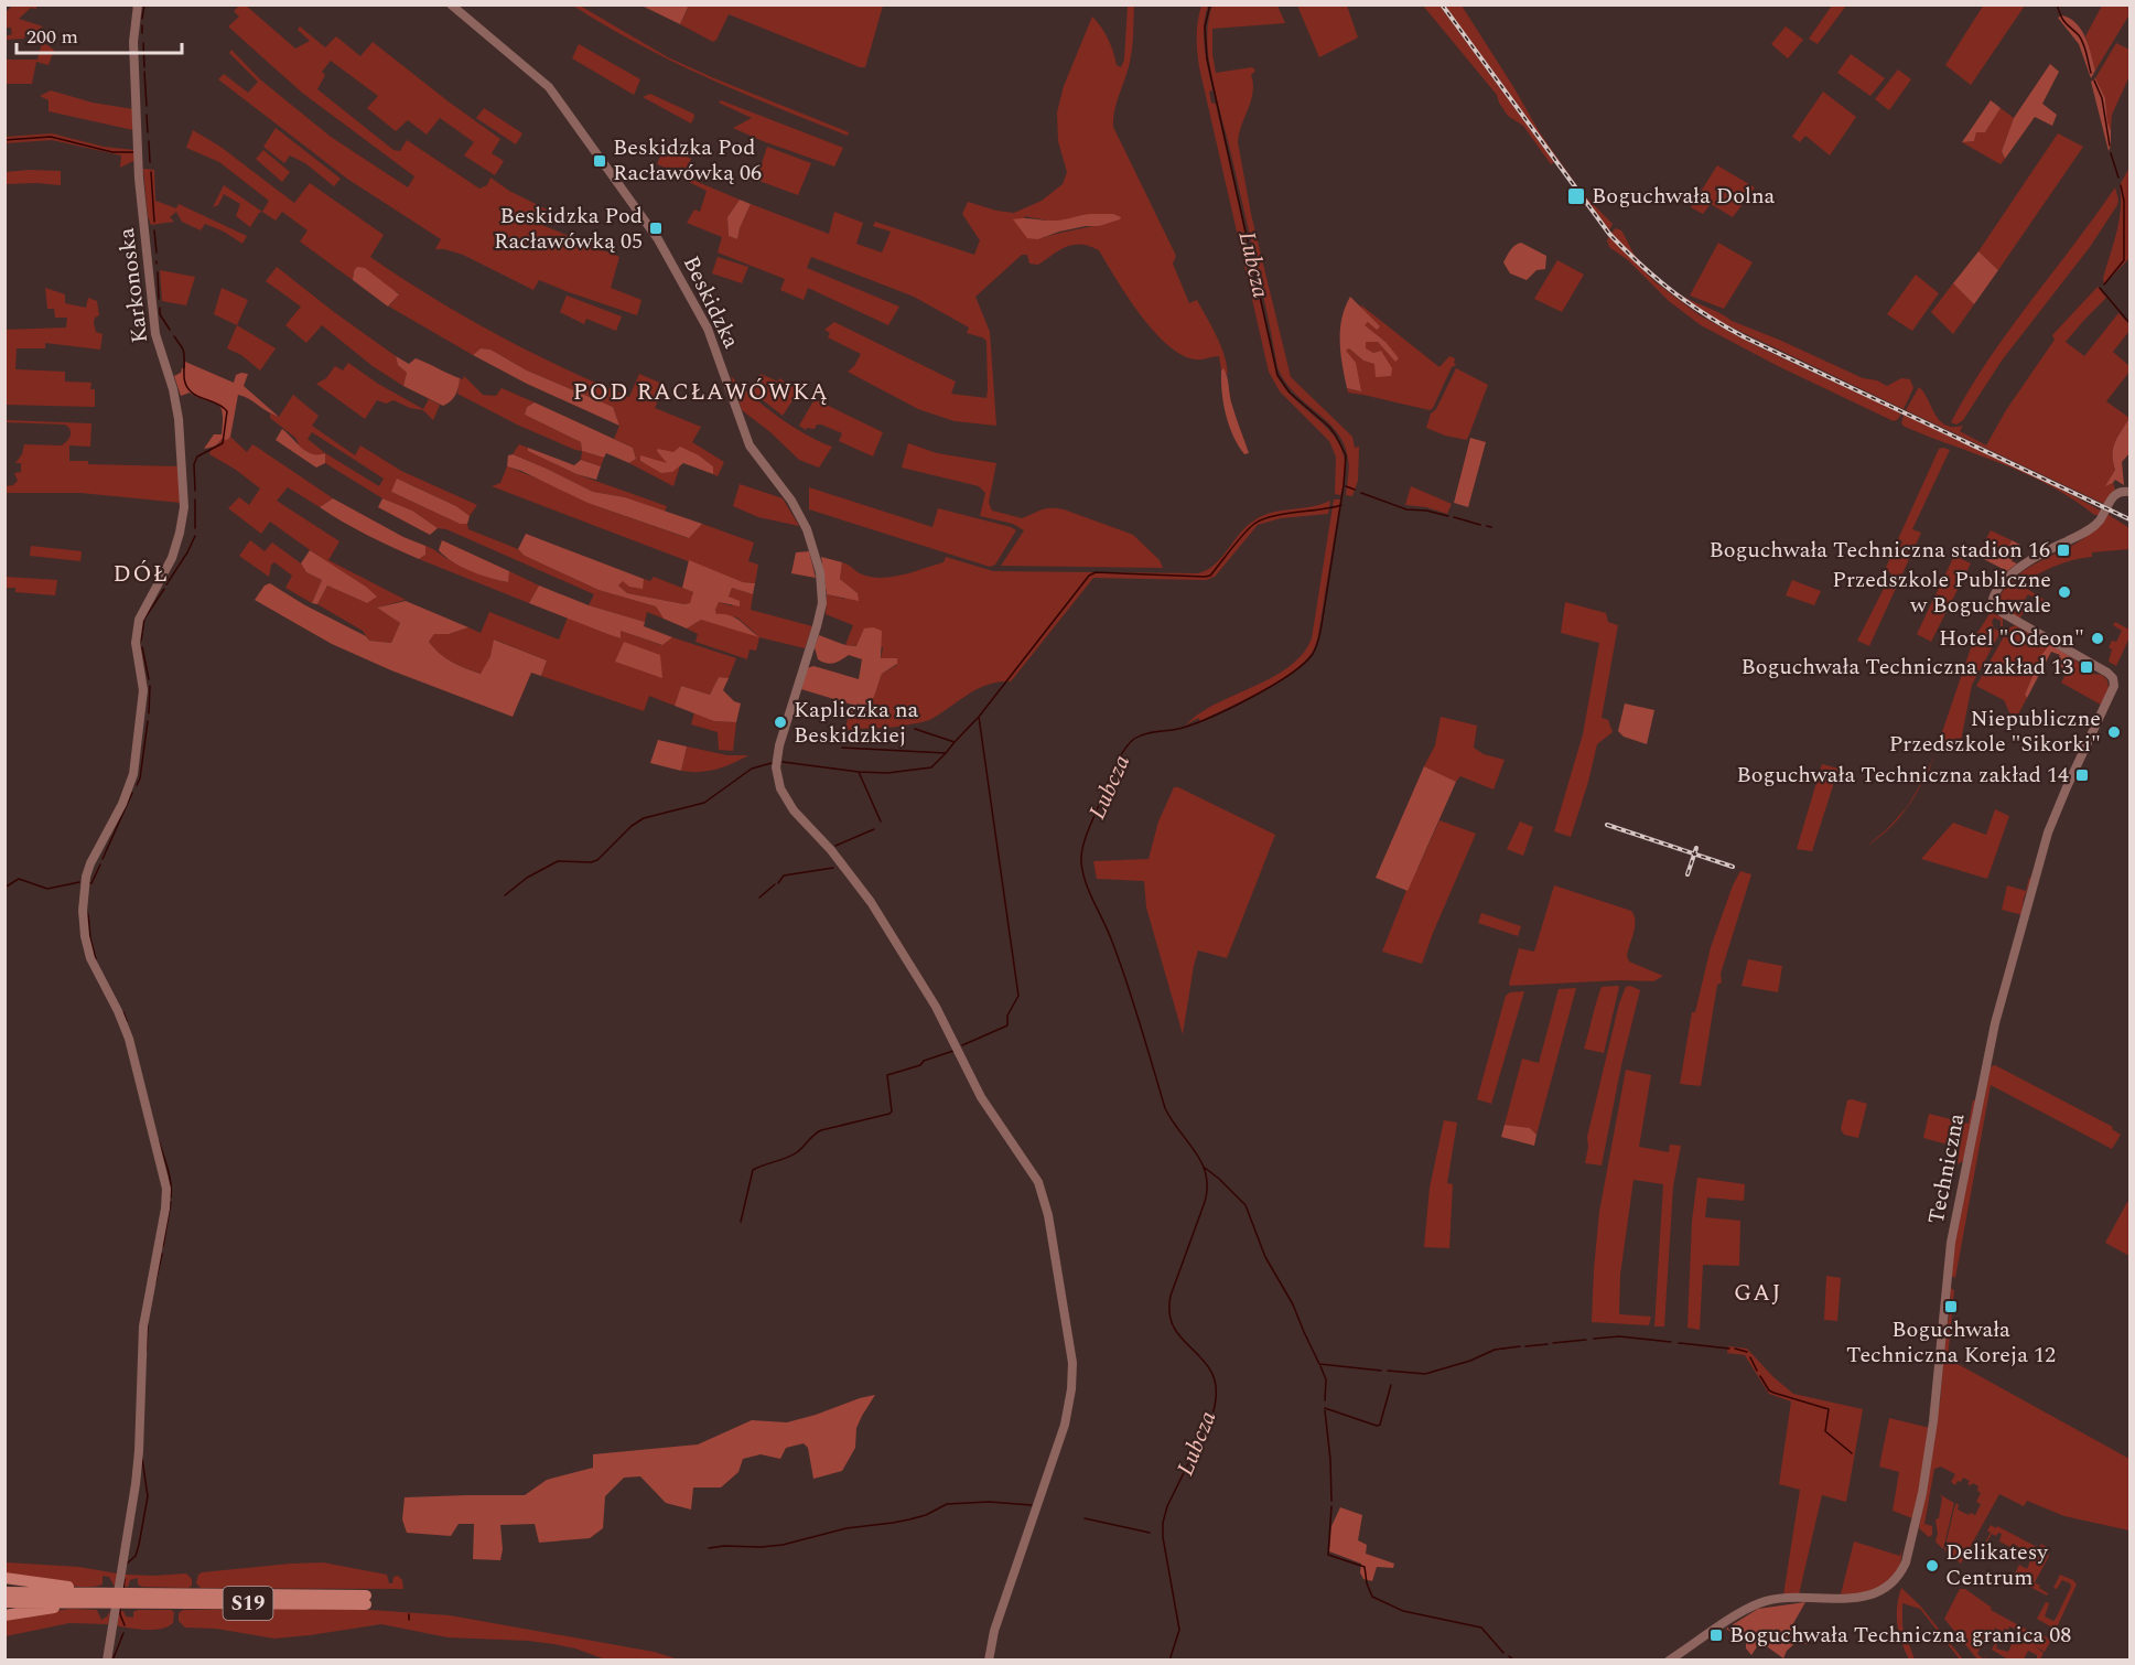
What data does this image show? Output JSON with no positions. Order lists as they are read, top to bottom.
{
  "streets": {
    "highway": ["S19"],
    "street": ["Karkonoska", "Beskidzka", "Techniczna"]
  },
  "districts": ["POD RACŁAWÓWKĄ", "DÓŁ", "GAJ"],
  "water": ["Lubcza"],
  "places": {
    "transit": [
      "Beskidzka Pod Racławówką 06",
      "Boguchwała Dolna",
      "Beskidzka Pod Racławówką 05",
      "Boguchwała Techniczna stadion 16",
      "Boguchwała Techniczna zakład 13",
      "Boguchwała Techniczna zakład 14",
      "Boguchwała Techniczna Koreja 12",
      "Boguchwała Techniczna granica 08"
    ],
    "other": [
      "Przedszkole Publiczne w Boguchwale",
      "Hotel \"Odeon\"",
      "Kapliczka na Beskidzkiej",
      "Niepubliczne Przedszkole \"Sikorki\"",
      "Delikatesy Centrum"
    ]
  },
  "scale_bar": "200 m"
}
